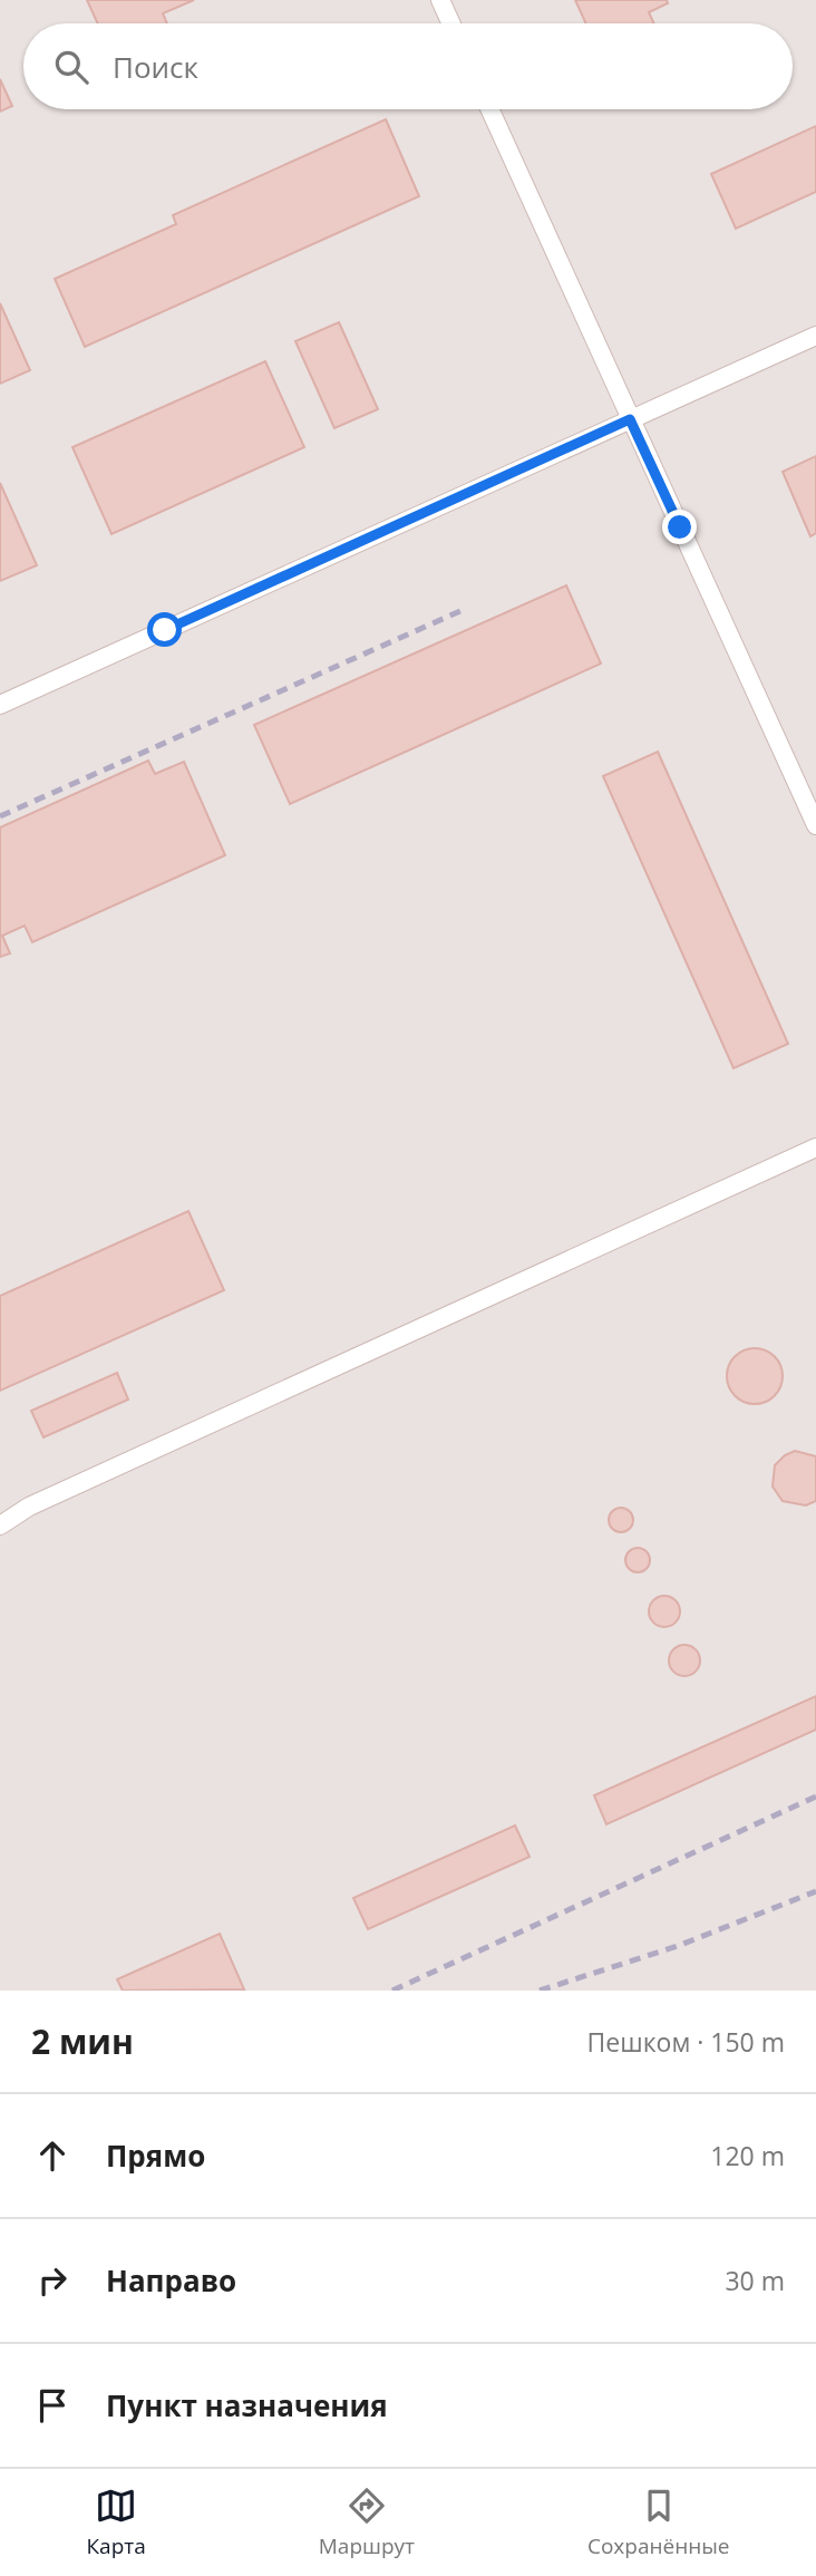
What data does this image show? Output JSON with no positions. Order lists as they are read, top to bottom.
{
  "page": {
    "search": "Поиск",
    "heading": ["2 мин", "Пешком · 150 m"],
    "list": [
      ["Прямо", "120 m"],
      ["Направо", "30 m"],
      "Пункт назначения"
    ],
    "nav": ["Карта", "Маршрут", "Сохранённые"]
  }
}
